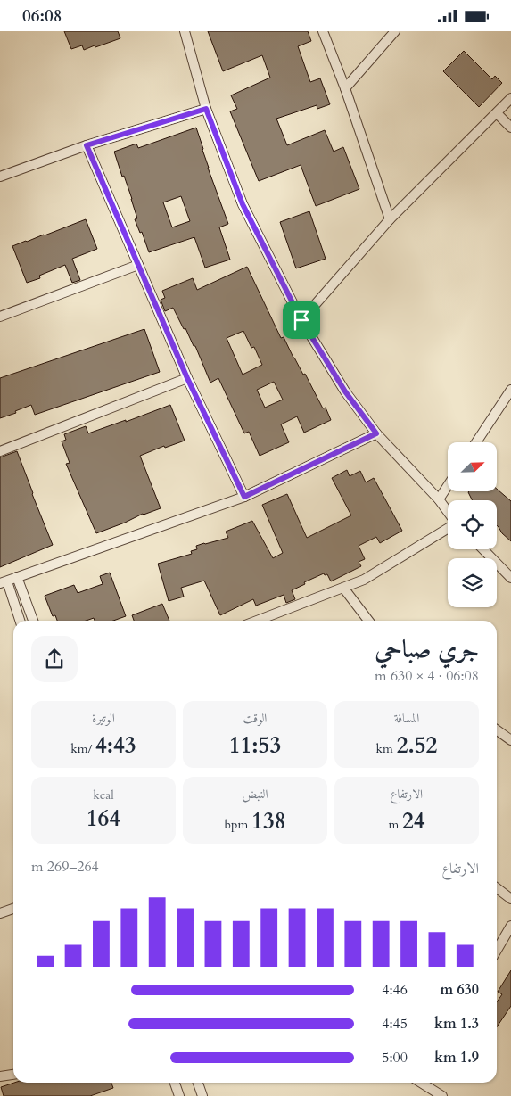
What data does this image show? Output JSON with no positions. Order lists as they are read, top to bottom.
{
  "north": "top right",
  "page": {
    "status": "06:08",
    "heading": ["جري صباحي", "06:08 · 4 × 630 m"],
    "stats": [
      ["المسافة", "2.52 km"],
      ["الوقت", "11:53"],
      ["الوتيرة", "4:43 /km"],
      ["الارتفاع", "24 m"],
      ["النبض", "138 bpm"],
      ["kcal", "164"]
    ],
    "chart": ["الارتفاع", "264–269 m"],
    "list": [
      {
        "name": "630 m",
        "note": "4:46"
      },
      {
        "name": "1.3 km",
        "note": "4:45"
      },
      {
        "name": "1.9 km",
        "note": "5:00"
      }
    ]
  }
}
